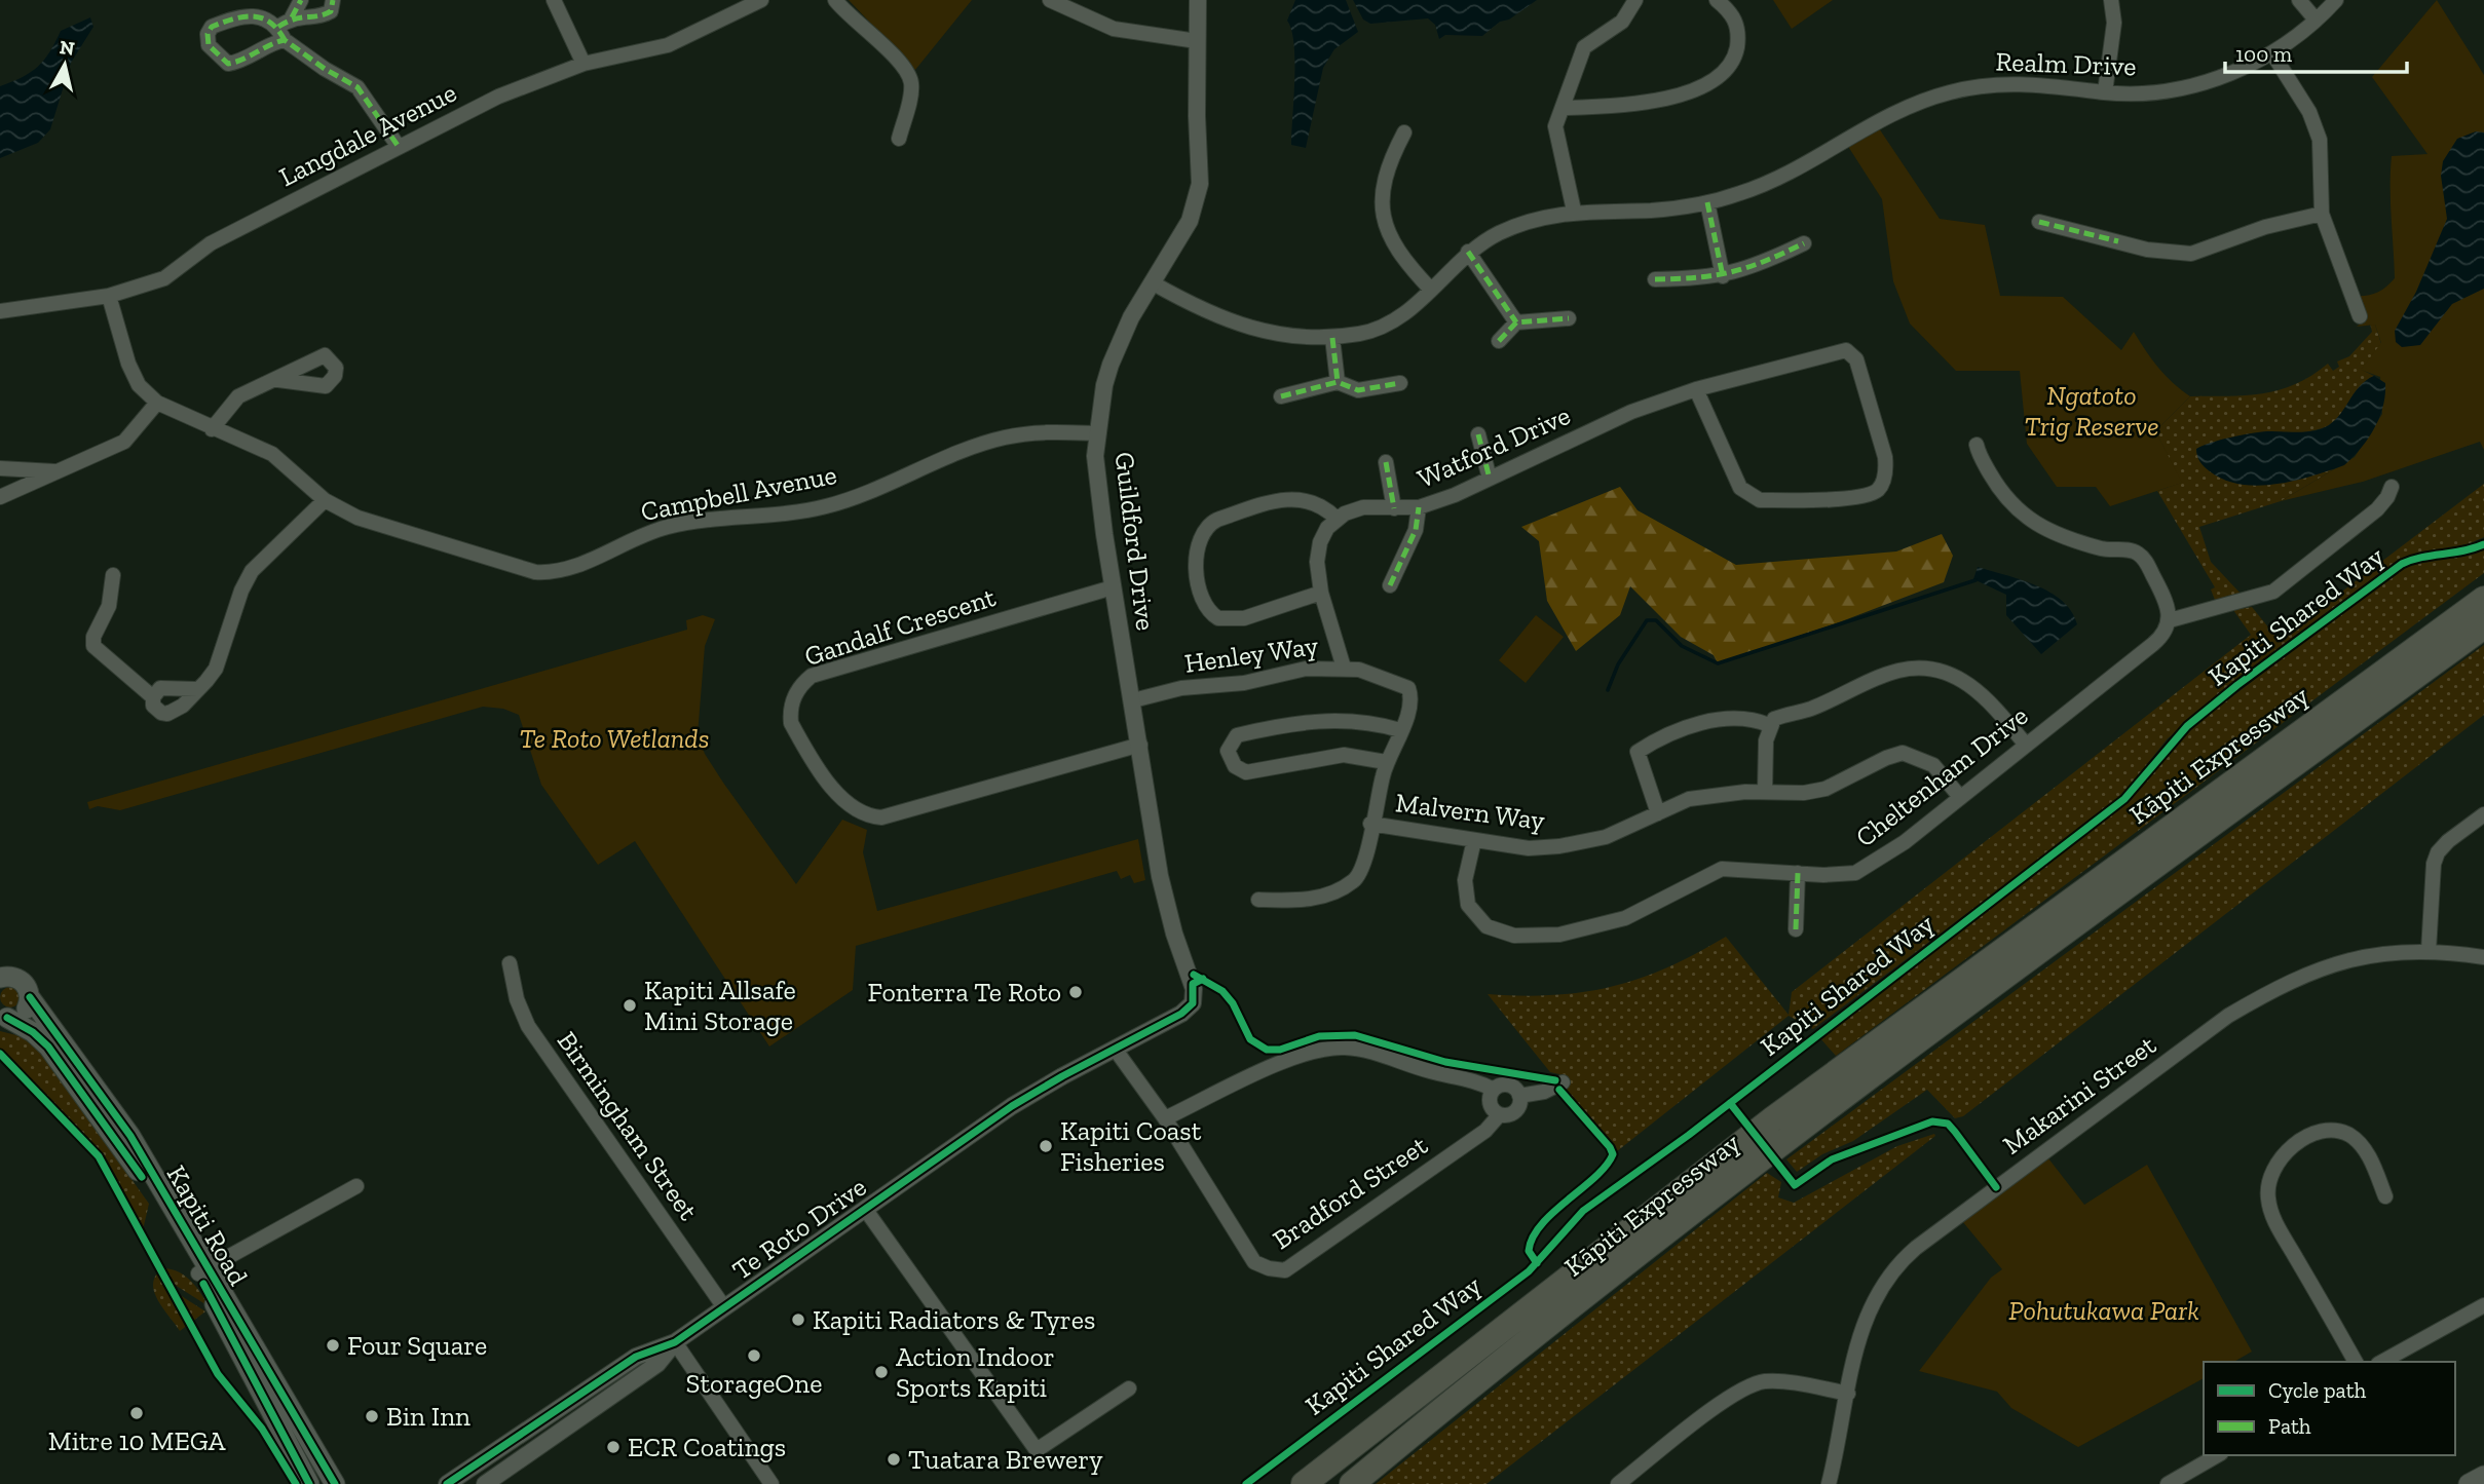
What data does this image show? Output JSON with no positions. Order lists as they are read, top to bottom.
{
  "streets": {
    "highway": ["Kāpiti Expressway"],
    "main road": ["Kapiti Road"],
    "street": [
      "Realm Drive",
      "Langdale Avenue",
      "Watford Drive",
      "Campbell Avenue",
      "Guildford Drive",
      "Gandalf Crescent",
      "Henley Way",
      "Cheltenham Drive",
      "Malvern Way",
      "Makarini Street",
      "Birmingham Street",
      "Bradford Street",
      "Te Roto Drive"
    ],
    "cycle path": ["Kapiti Shared Way"]
  },
  "crossings": [
    ["Realm Drive", "Guildford Drive"],
    ["Langdale Avenue", "Campbell Avenue"],
    ["Campbell Avenue", "Guildford Drive"],
    ["Guildford Drive", "Gandalf Crescent"],
    ["Guildford Drive", "Henley Way"],
    ["Guildford Drive", "Te Roto Drive"],
    ["Cheltenham Drive", "Malvern Way"],
    ["Birmingham Street", "Te Roto Drive"],
    ["Bradford Street", "Te Roto Drive"]
  ],
  "parks": ["Ngatoto Trig Reserve", "Te Roto Wetlands", "Pohutukawa Park"],
  "places": [
    "Fonterra Te Roto",
    "Kapiti Allsafe Mini Storage",
    "Kapiti Coast Fisheries",
    "Kapiti Radiators & Tyres",
    "Four Square",
    "StorageOne",
    "Action Indoor Sports Kapiti",
    "Mitre 10 MEGA",
    "Bin Inn",
    "ECR Coatings",
    "Tuatara Brewery"
  ],
  "legend": ["Cycle path", "Path"],
  "scale_bar": "100 m",
  "north": "top"
}
